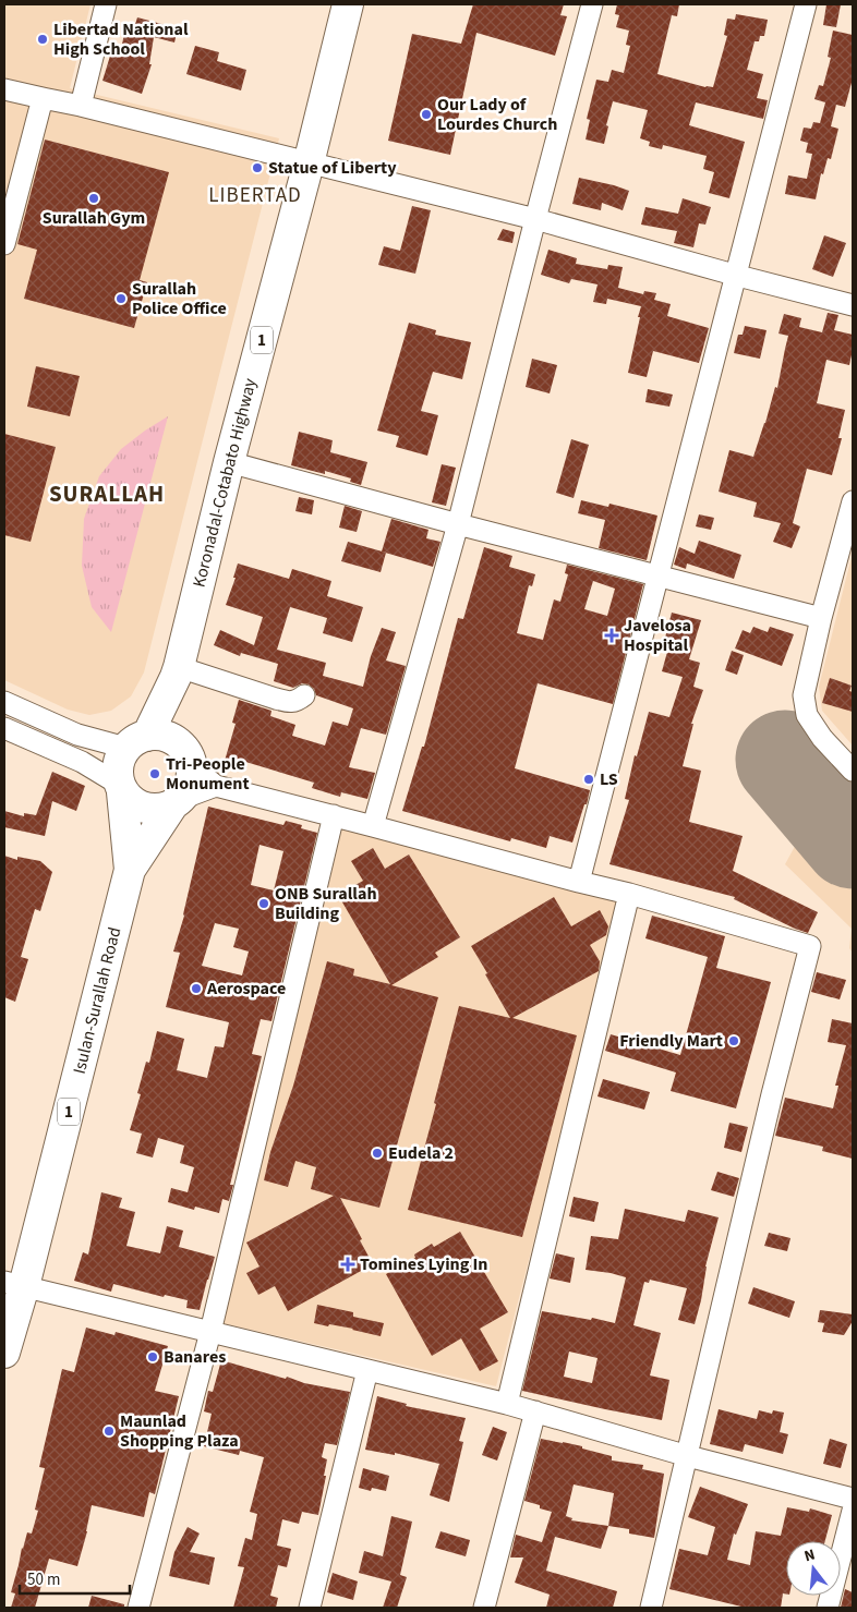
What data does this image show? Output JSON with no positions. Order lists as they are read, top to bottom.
{
  "streets": {
    "highway": ["1", "Koronadal-Cotabato Highway", "Isulan-Surallah Road"]
  },
  "crossings": [
    ["1", "Koronadal-Cotabato Highway"],
    ["1", "Isulan-Surallah Road"],
    ["Koronadal-Cotabato Highway", "Isulan-Surallah Road"]
  ],
  "districts": ["LIBERTAD", "SURALLAH"],
  "places": {
    "other": [
      "Libertad National High School",
      "Our Lady of Lourdes Church",
      "Statue of Liberty",
      "Surallah Gym",
      "Surallah Police Office",
      "Tri-People Monument",
      "LS",
      "ONB Surallah Building",
      "Aerospace",
      "Friendly Mart",
      "Eudela 2",
      "Banares",
      "Maunlad Shopping Plaza"
    ],
    "health": ["Javelosa Hospital", "Tomines Lying In"]
  },
  "scale_bar": "50 m",
  "north": "top"
}
